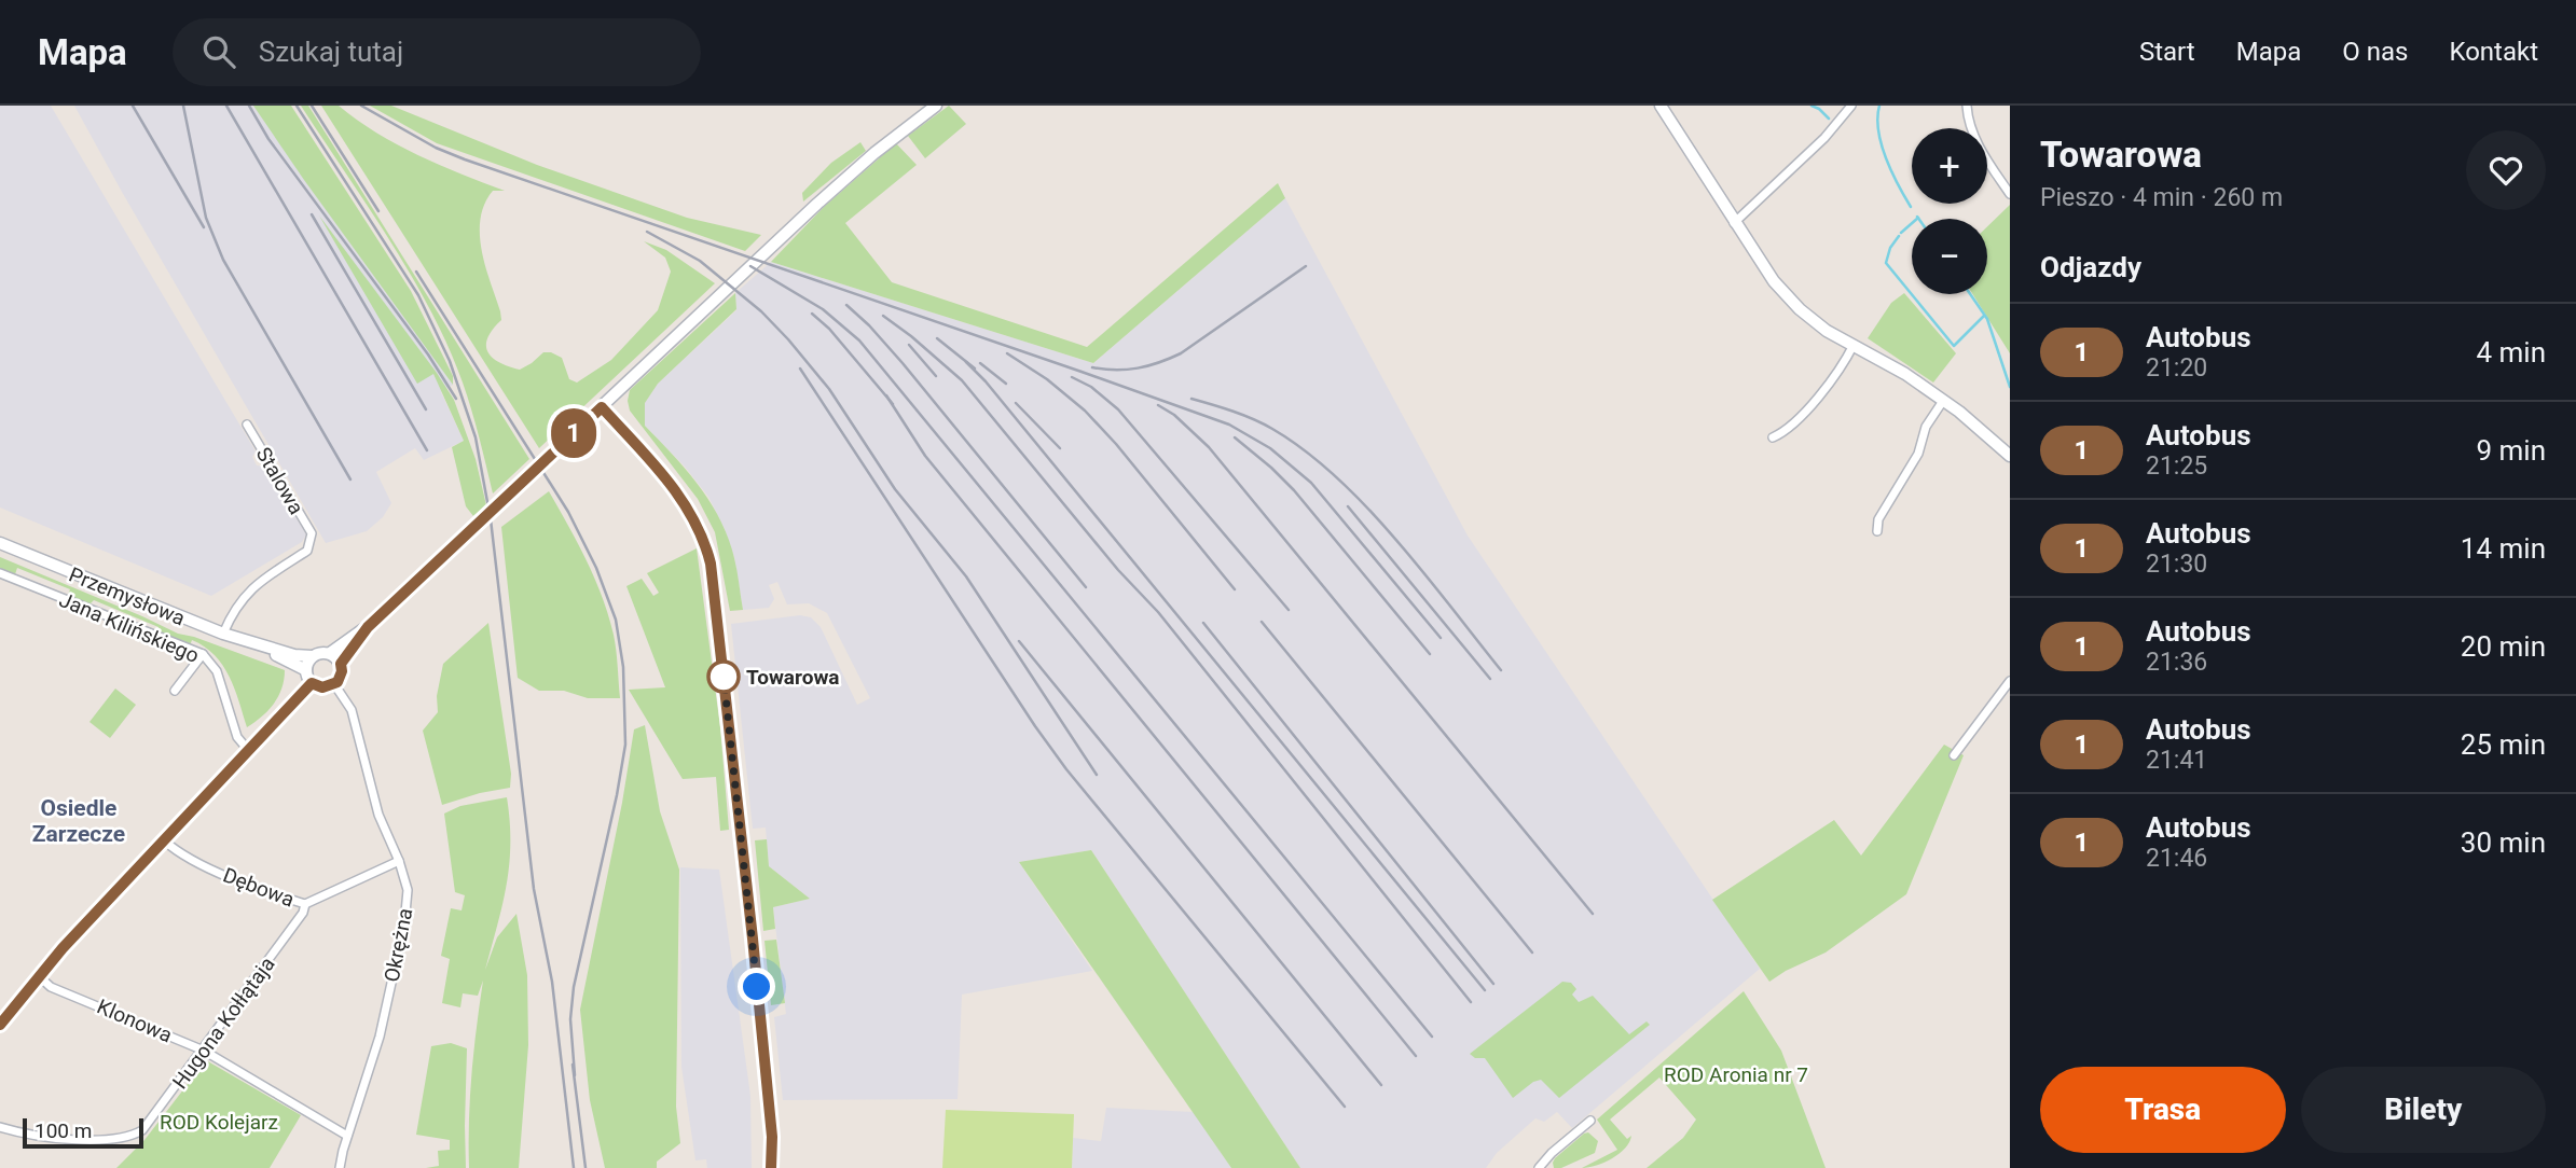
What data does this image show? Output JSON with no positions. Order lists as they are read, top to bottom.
{
  "streets": {
    "main road": ["Przemysłowa"],
    "street": [
      "Stalowa",
      "Jana Kilińskiego",
      "Dębowa",
      "Okrężna",
      "Klonowa",
      "Hugona Kołłątaja"
    ]
  },
  "crossings": [
    ["Stalowa", "Przemysłowa"],
    ["Przemysłowa", "Okrężna"],
    ["Dębowa", "Okrężna"],
    ["Dębowa", "Hugona Kołłątaja"],
    ["Okrężna", "Klonowa"],
    ["Klonowa", "Hugona Kołłątaja"]
  ],
  "districts": ["Osiedle Zarzecze"],
  "parks": ["ROD Aronia nr 7", "ROD Kolejarz"],
  "places": ["Towarowa"],
  "lines": ["bus line 1"],
  "scale_bar": "100 m",
  "page": {
    "header": "Mapa",
    "search": "Szukaj tutaj",
    "nav": [
      "Start",
      "Mapa",
      "O nas",
      "Kontakt"
    ],
    "on_map": "1",
    "heading": [
      ["Towarowa", "Pieszo · 4 min · 260 m"],
      "Odjazdy"
    ],
    "map_buttons": ["+", "−"],
    "list": [
      {
        "mark": "1",
        "name": "Autobus",
        "note": "21:20",
        "value": "4 min"
      },
      {
        "mark": "1",
        "name": "Autobus",
        "note": "21:25",
        "value": "9 min"
      },
      {
        "mark": "1",
        "name": "Autobus",
        "note": "21:30",
        "value": "14 min"
      },
      {
        "mark": "1",
        "name": "Autobus",
        "note": "21:36",
        "value": "20 min"
      },
      {
        "mark": "1",
        "name": "Autobus",
        "note": "21:41",
        "value": "25 min"
      },
      {
        "mark": "1",
        "name": "Autobus",
        "note": "21:46",
        "value": "30 min"
      }
    ],
    "buttons": ["Trasa", "Bilety"],
    "scale": "100 m"
  }
}
